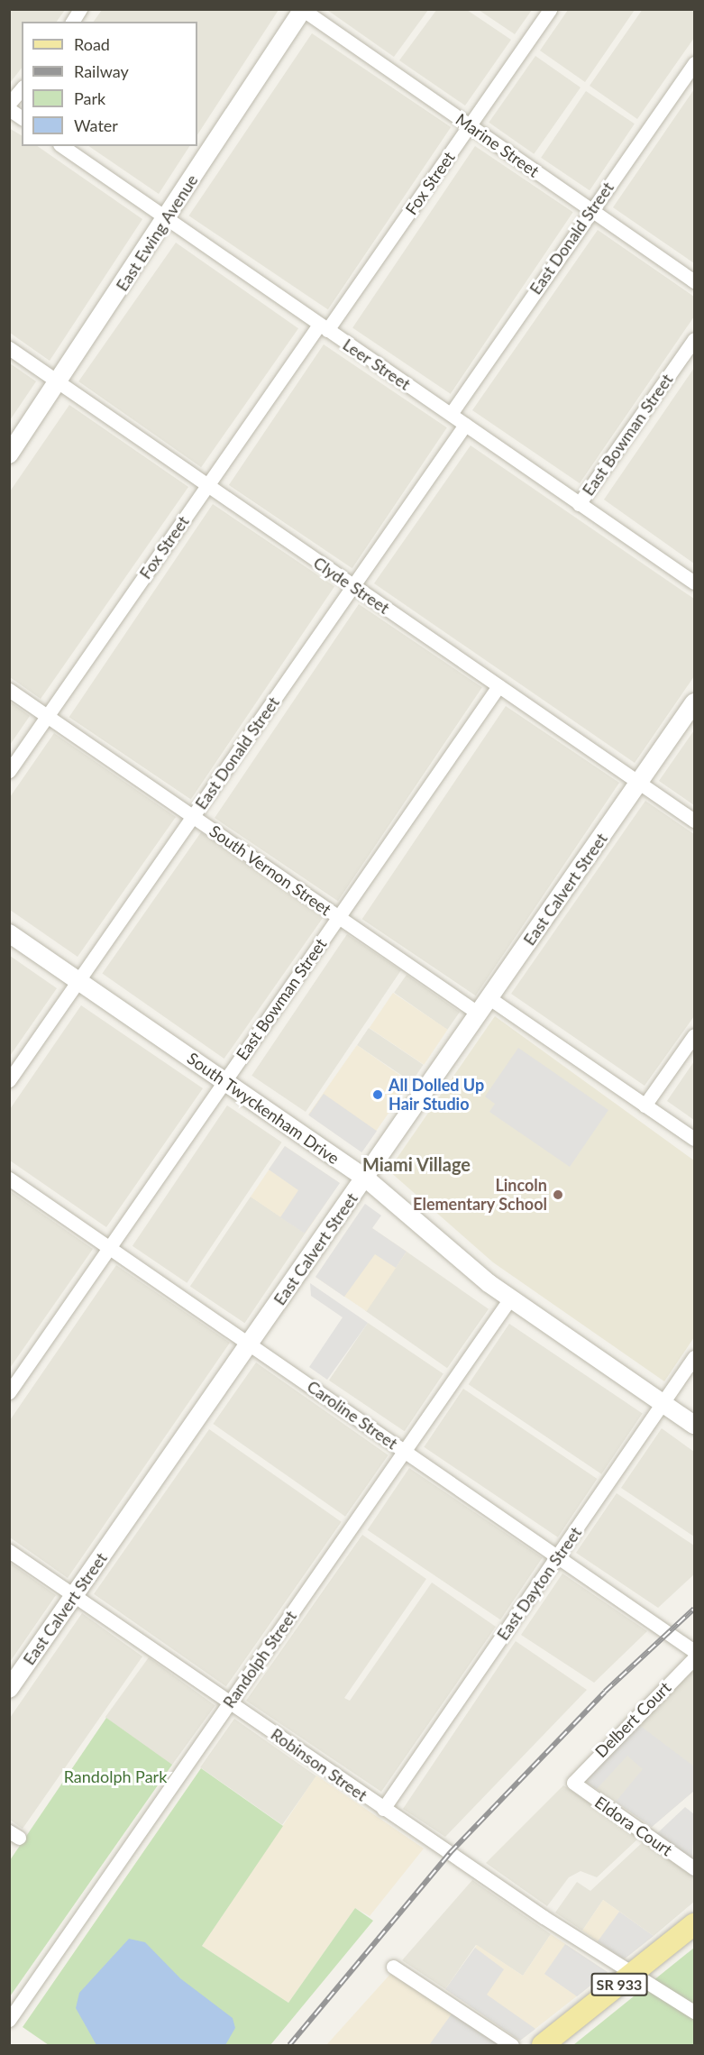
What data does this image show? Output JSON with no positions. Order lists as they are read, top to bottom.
{
  "streets": {
    "main road": ["SR 933"],
    "street": [
      "Marine Street",
      "Fox Street",
      "East Ewing Avenue",
      "East Donald Street",
      "Leer Street",
      "East Bowman Street",
      "Clyde Street",
      "South Vernon Street",
      "East Calvert Street",
      "South Twyckenham Drive",
      "Caroline Street",
      "East Dayton Street",
      "Randolph Street",
      "Delbert Court",
      "Robinson Street",
      "Eldora Court"
    ]
  },
  "crossings": [
    ["Marine Street", "Fox Street"],
    ["Marine Street", "East Ewing Avenue"],
    ["Marine Street", "East Donald Street"],
    ["Fox Street", "Leer Street"],
    ["Fox Street", "Clyde Street"],
    ["Fox Street", "South Vernon Street"],
    ["East Ewing Avenue", "Leer Street"],
    ["East Ewing Avenue", "Clyde Street"],
    ["East Donald Street", "Leer Street"],
    ["East Donald Street", "Clyde Street"],
    ["East Donald Street", "South Vernon Street"],
    ["East Donald Street", "South Twyckenham Drive"],
    ["Leer Street", "East Bowman Street"],
    ["East Bowman Street", "Clyde Street"],
    ["East Bowman Street", "South Vernon Street"],
    ["East Bowman Street", "South Twyckenham Drive"],
    ["East Bowman Street", "Caroline Street"],
    ["Clyde Street", "East Calvert Street"],
    ["South Vernon Street", "East Calvert Street"],
    ["East Calvert Street", "South Twyckenham Drive"],
    ["East Calvert Street", "Caroline Street"],
    ["East Calvert Street", "Robinson Street"],
    ["South Twyckenham Drive", "East Dayton Street"],
    ["South Twyckenham Drive", "Randolph Street"],
    ["Caroline Street", "East Dayton Street"],
    ["Caroline Street", "Randolph Street"],
    ["East Dayton Street", "Robinson Street"],
    ["Randolph Street", "Robinson Street"],
    ["Delbert Court", "Eldora Court"],
    ["Robinson Street", "SR 933"]
  ],
  "districts": ["Miami Village"],
  "parks": ["Randolph Park"],
  "places": ["All Dolled Up Hair Studio", "Lincoln Elementary School"],
  "legend": [
    "Road",
    "Railway",
    "Park",
    "Water"
  ]
}
